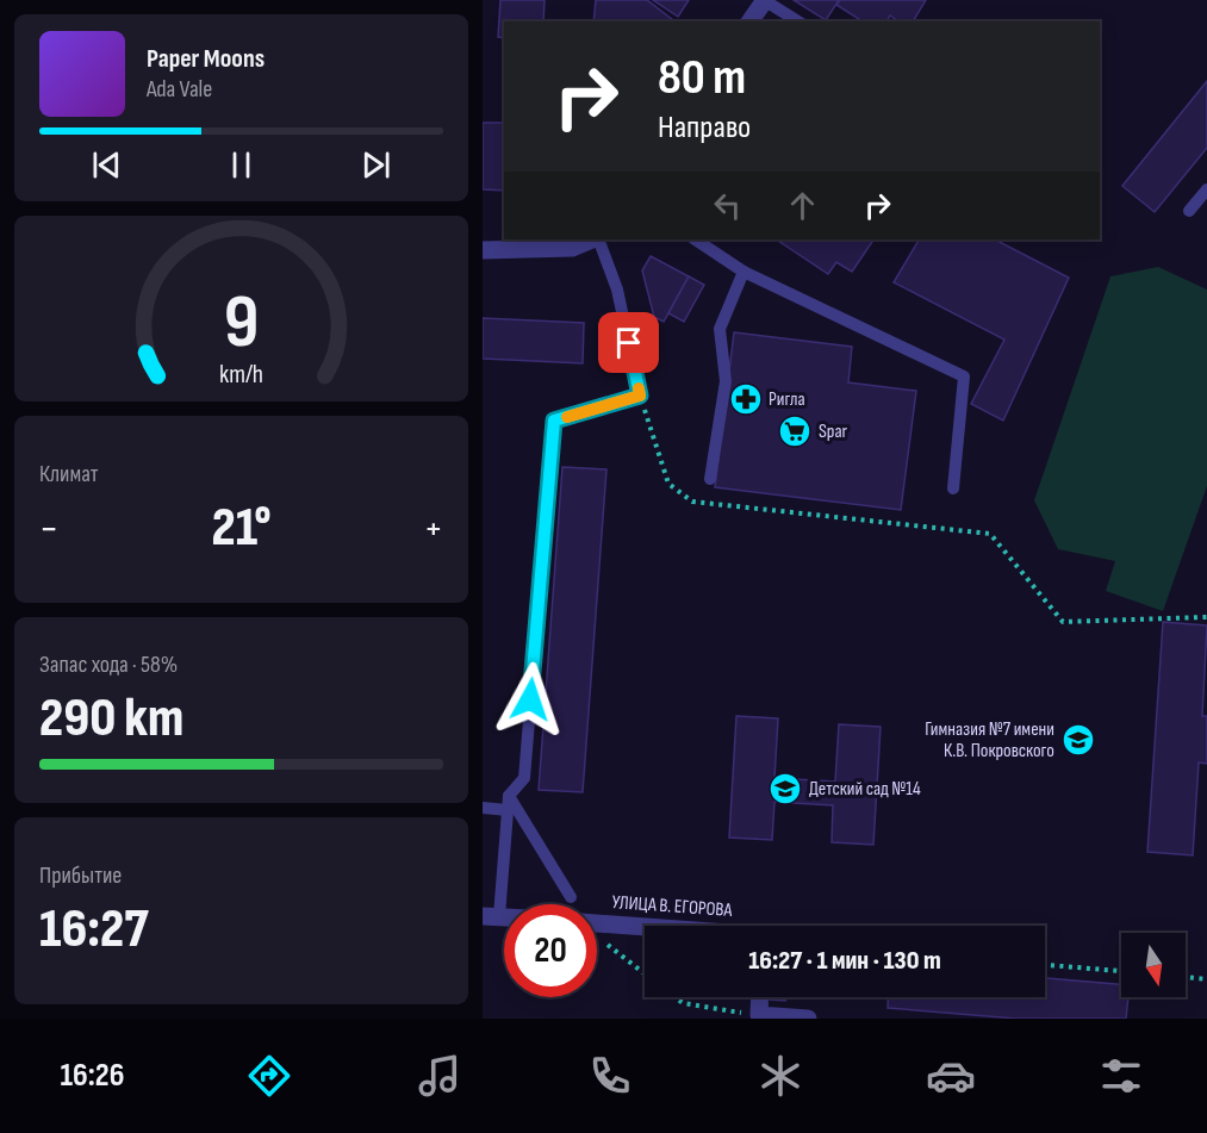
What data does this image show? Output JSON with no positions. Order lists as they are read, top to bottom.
{
  "streets": {
    "street": ["УЛИЦА В. ЕГОРОВА"]
  },
  "places": {
    "pharmacy": ["Ригла"],
    "supermarket": ["Spar"],
    "school or university": ["Гимназия №7 имени К.В. Покровского", "Детский сад №14"]
  },
  "north": "bottom",
  "page": {
    "turn": ["80 m", "Направо"],
    "song": ["Paper Moons", "Ada Vale"],
    "tile": [
      "Климат",
      ["Запас хода · 58%", "290 km"],
      ["Прибытие", "16:27"]
    ],
    "heat": ["−", "21°", "+"],
    "limit": "20",
    "trip": "16:27 · 1 мин · 130 m",
    "tabs": "16:26",
    "gauge": ["9", "km/h"]
  }
}
